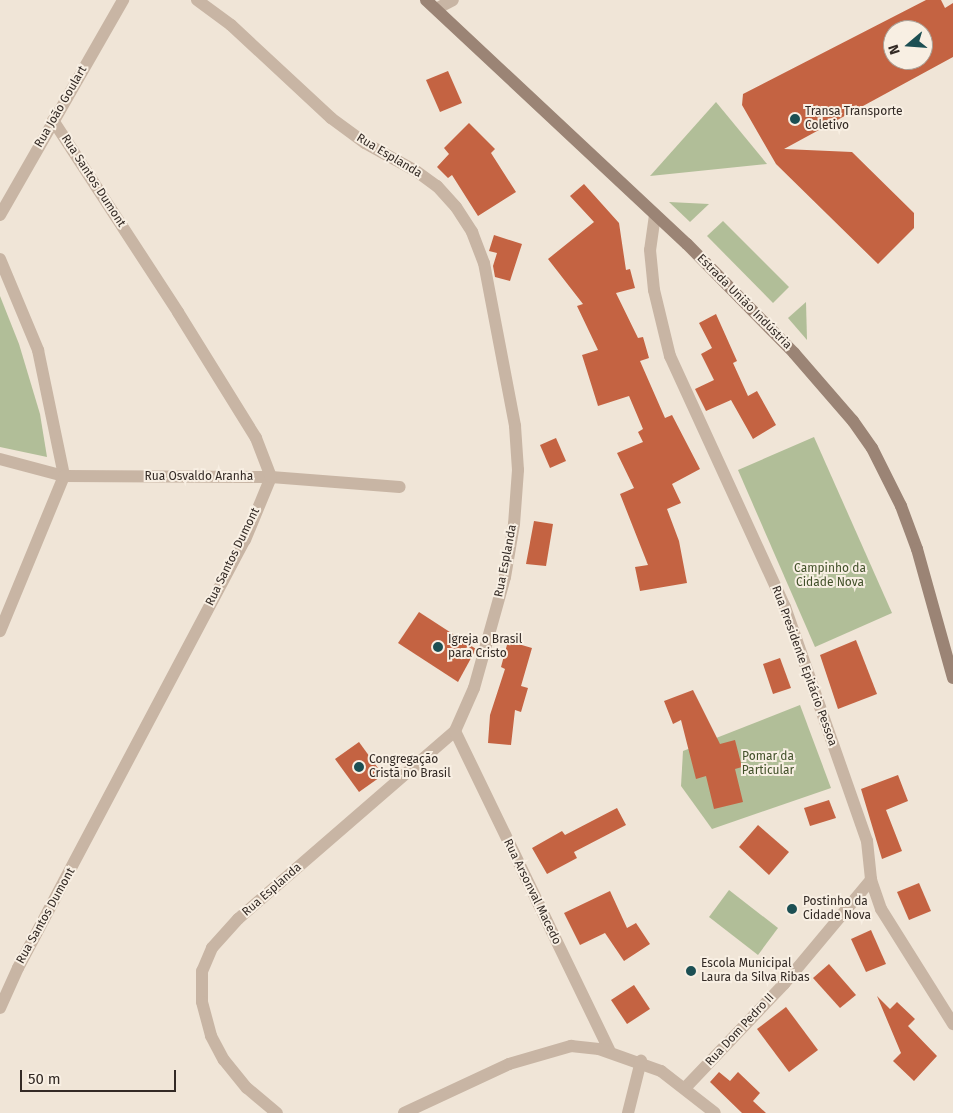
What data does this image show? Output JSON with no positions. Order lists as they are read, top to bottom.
{
  "streets": {
    "main road": ["Estrada União Indústria"],
    "street": [
      "Rua João Goulart",
      "Rua Esplanda",
      "Rua Santos Dumont",
      "Rua Osvaldo Aranha",
      "Rua Presidente Epitácio Pessoa",
      "Rua Arsonval Macedo",
      "Rua Dom Pedro II"
    ]
  },
  "crossings": [
    ["Rua João Goulart", "Rua Santos Dumont"],
    ["Rua Esplanda", "Rua Arsonval Macedo"],
    ["Rua Santos Dumont", "Rua Osvaldo Aranha"],
    ["Estrada União Indústria", "Rua Presidente Epitácio Pessoa"],
    ["Rua Presidente Epitácio Pessoa", "Rua Dom Pedro II"]
  ],
  "parks": ["Campinho da Cidade Nova", "Pomar da Particular"],
  "places": [
    "Transa Transporte Coletivo",
    "Igreja o Brasil para Cristo",
    "Congregação Cristã no Brasil",
    "Postinho da Cidade Nova",
    "Escola Municipal Laura da Silva Ribas"
  ],
  "scale_bar": "50 m",
  "north": "left"
}
